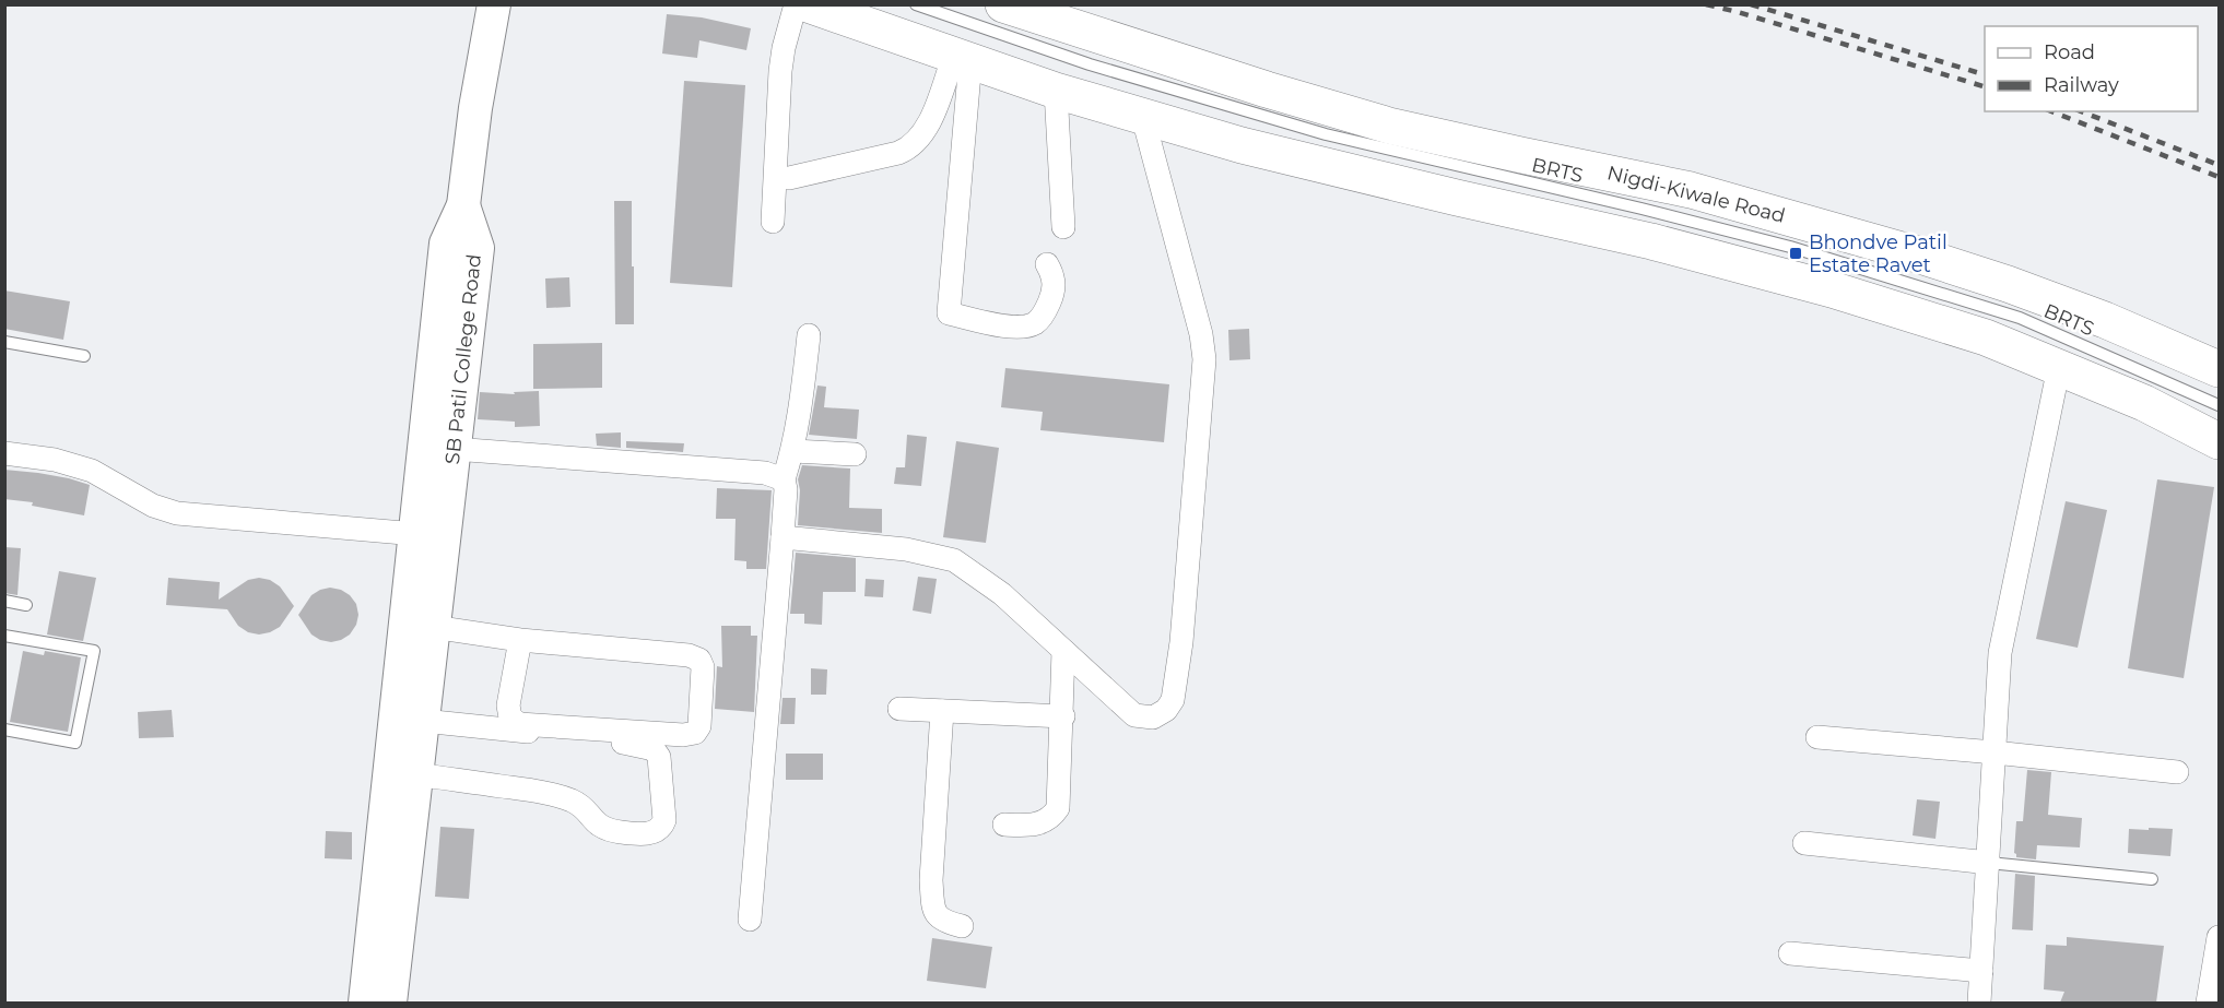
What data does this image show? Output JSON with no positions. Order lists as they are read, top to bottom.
{
  "streets": {
    "main road": ["Nigdi-Kiwale Road"],
    "street": ["SB Patil College Road"],
    "lane": ["BRTS"]
  },
  "places": {
    "transit": ["Bhondve Patil Estate Ravet"]
  },
  "legend": ["Road", "Railway"]
}
